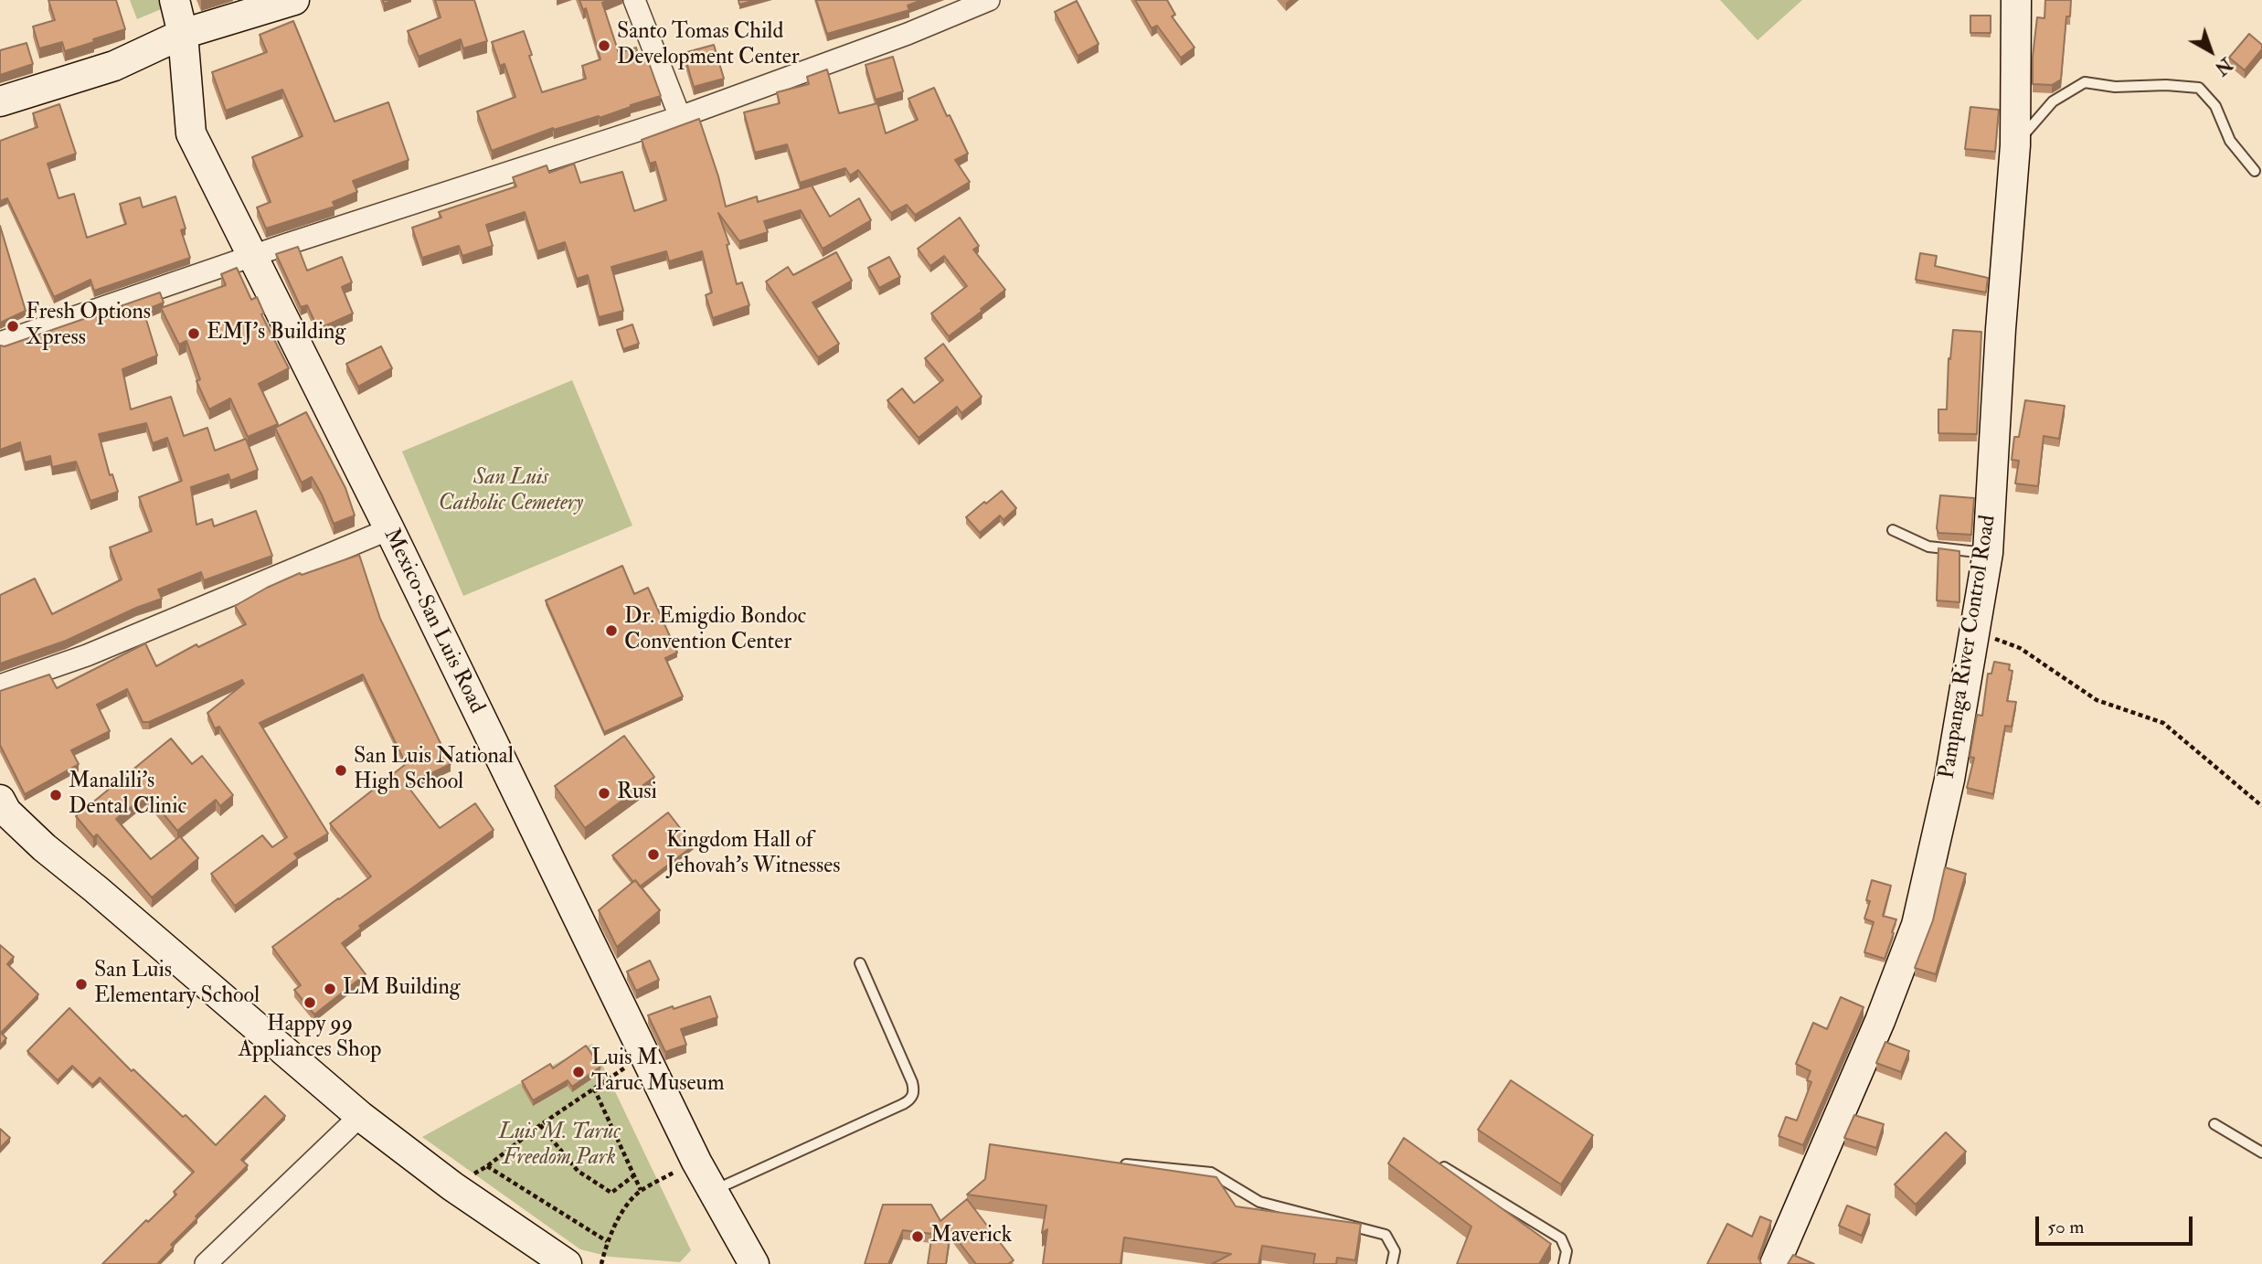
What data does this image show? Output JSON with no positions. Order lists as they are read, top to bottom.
{
  "streets": {
    "main road": ["Mexico-San Luis Road", "Pampanga River Control Road"]
  },
  "parks": ["San Luis Catholic Cemetery", "Luis M. Taruc Freedom Park"],
  "places": [
    "Santo Tomas Child Development Center",
    "Fresh Options Xpress",
    "EMJ's Building",
    "Dr. Emigdio Bondoc Convention Center",
    "San Luis National High School",
    "Rusi",
    "Manalili's Dental Clinic",
    "Kingdom Hall of Jehovah's Witnesses",
    "San Luis Elementary School",
    "LM Building",
    "Happy 99 Appliances Shop",
    "Luis M. Taruc Museum",
    "Maverick"
  ],
  "scale_bar": "50 m",
  "north": "bottom right"
}
